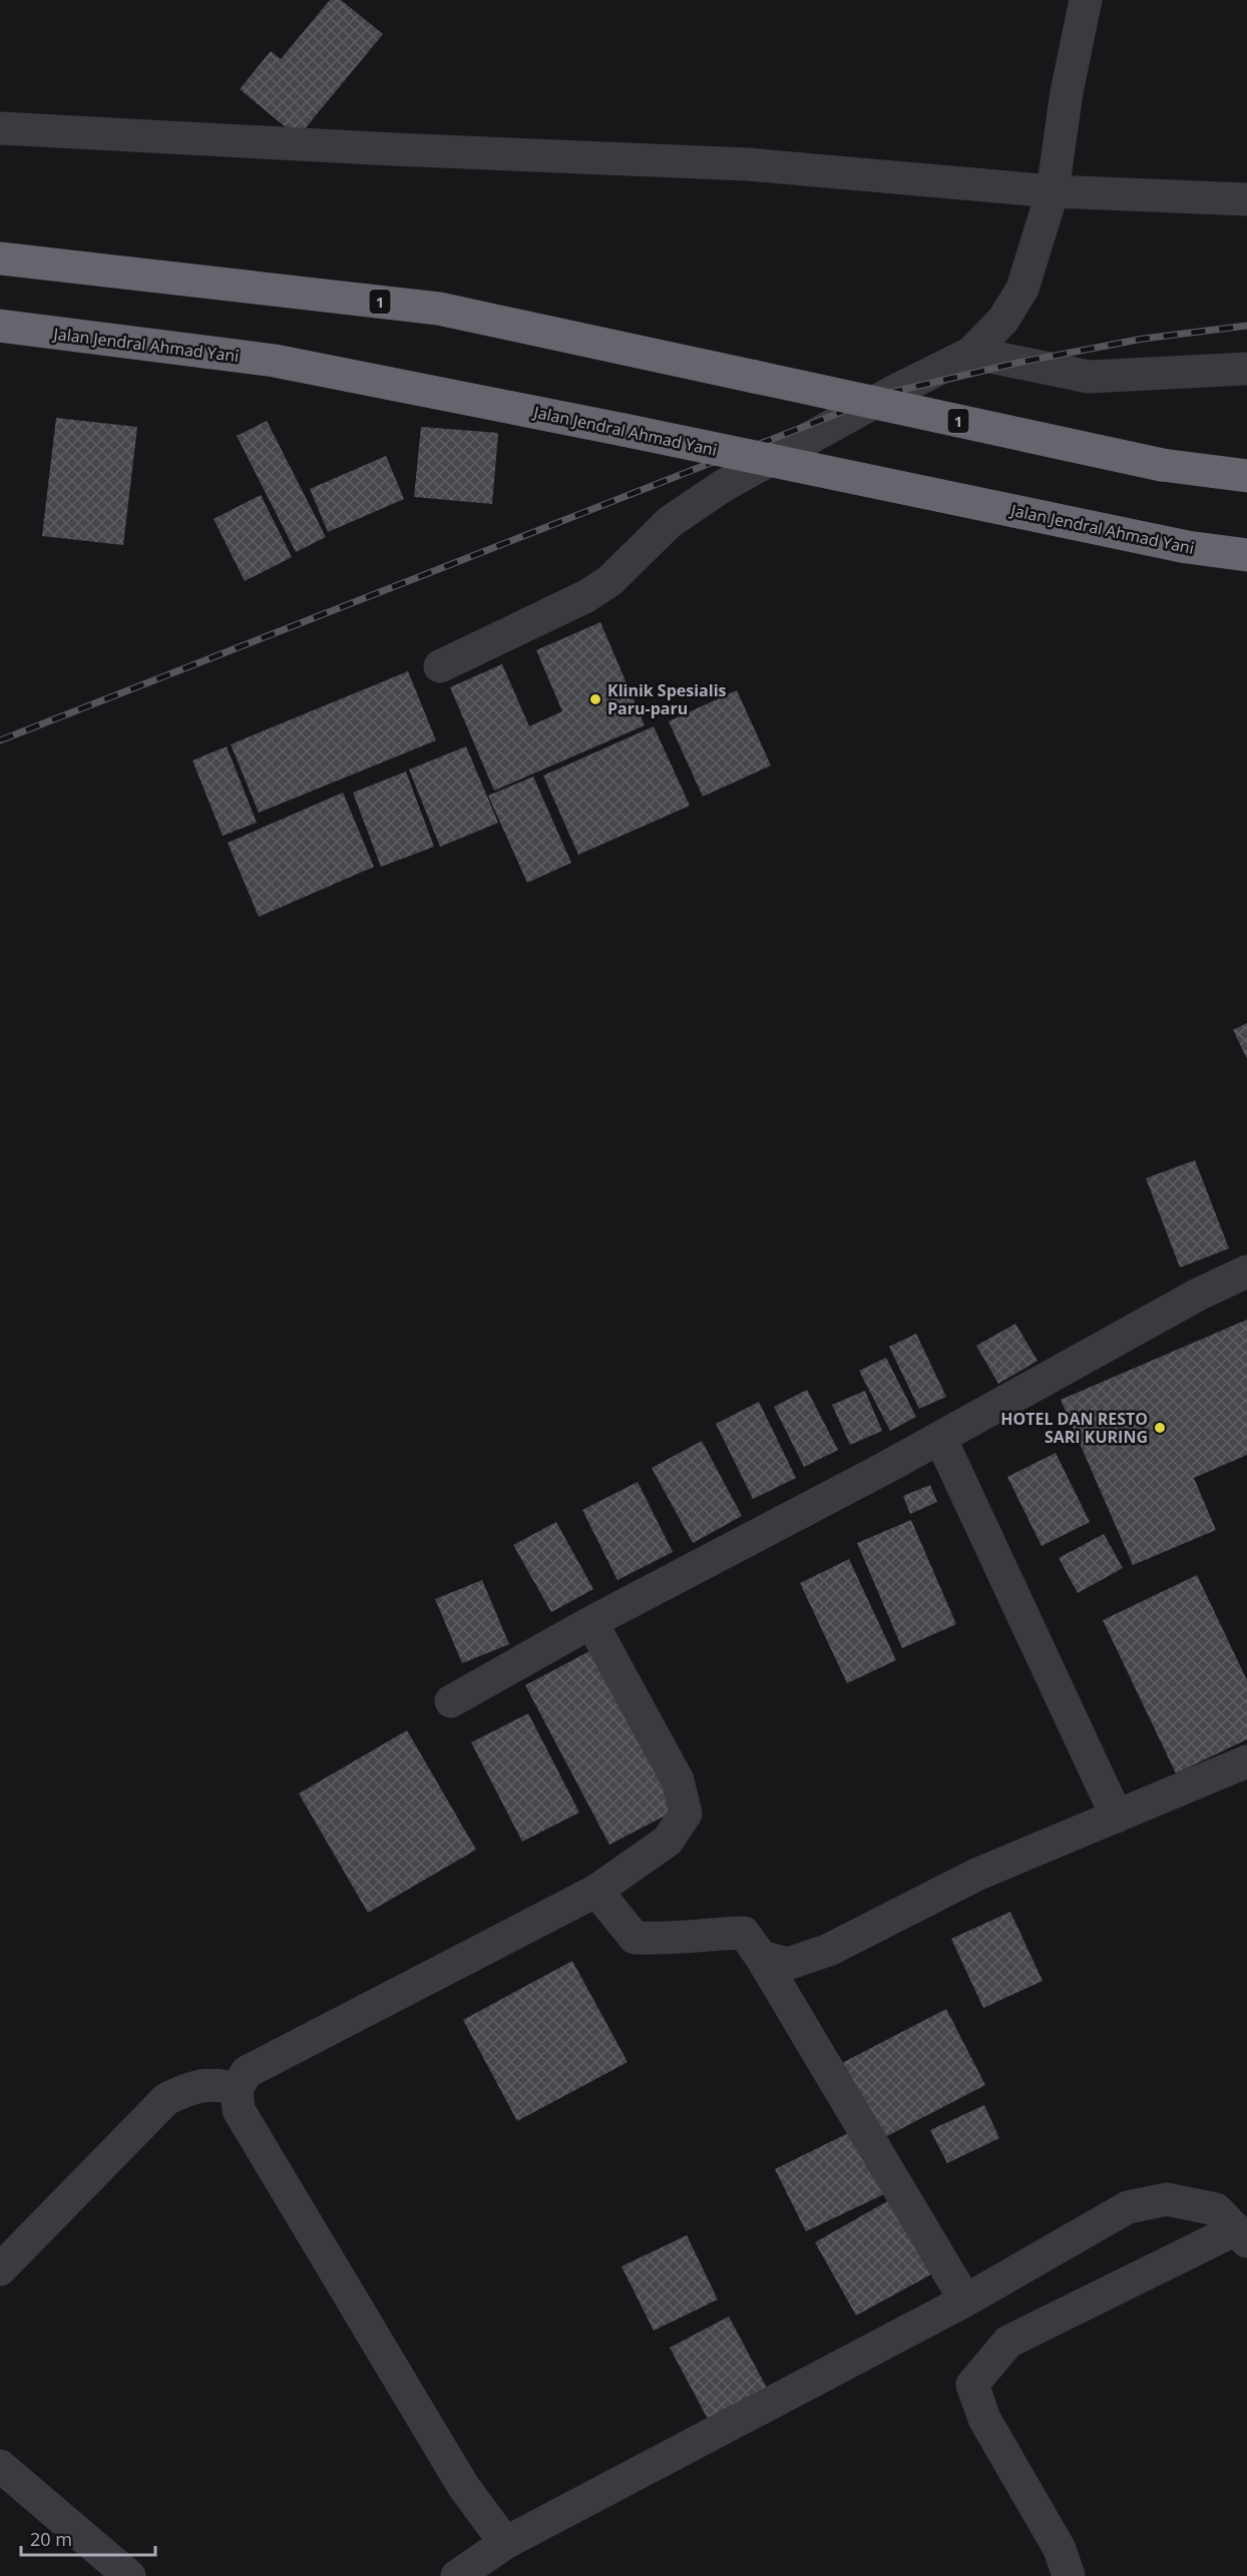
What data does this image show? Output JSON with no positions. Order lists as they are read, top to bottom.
{
  "streets": {
    "highway": ["1", "Jalan Jendral Ahmad Yani"]
  },
  "places": ["Klinik Spesialis Paru-paru", "HOTEL DAN RESTO SARI KURING"],
  "scale_bar": "20 m"
}
